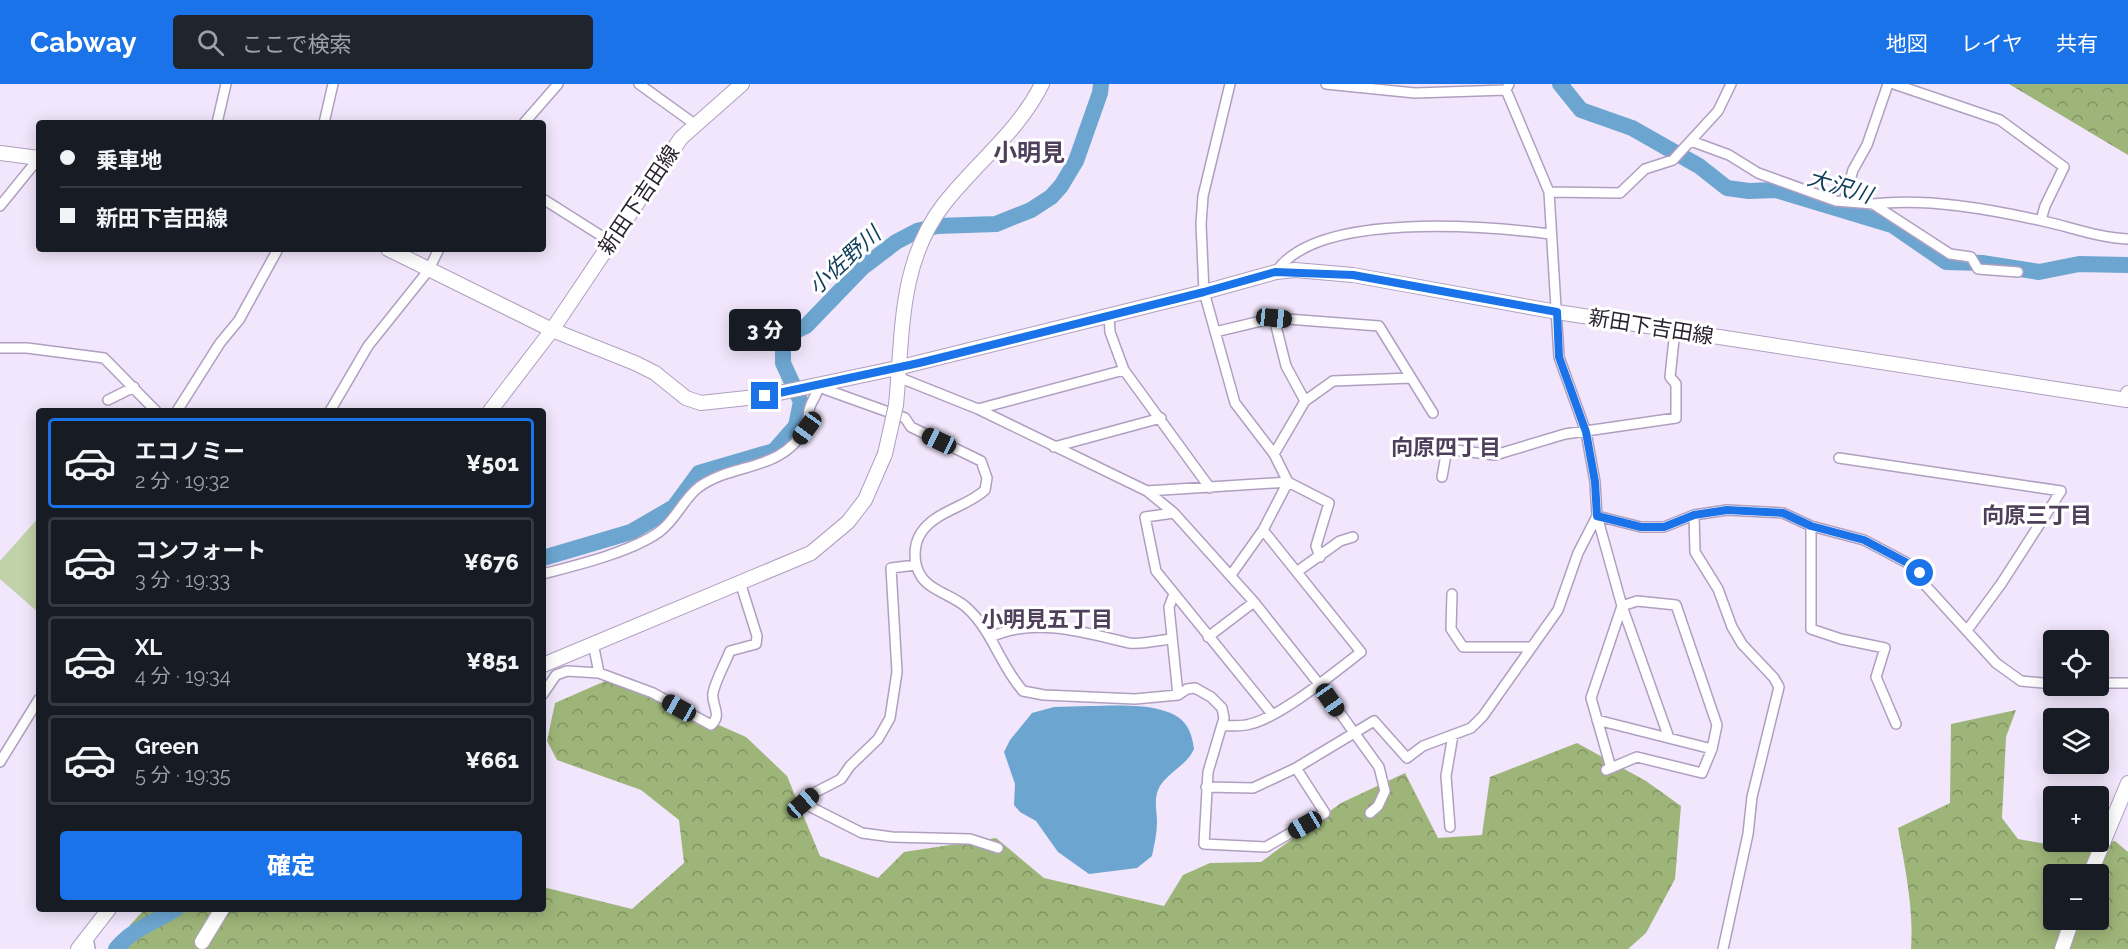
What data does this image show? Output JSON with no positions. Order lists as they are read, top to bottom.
{
  "streets": {
    "main road": ["新田下吉田線"]
  },
  "districts": [
    "小明見",
    "向原四丁目",
    "向原三丁目",
    "小明見五丁目"
  ],
  "water": ["大沢川", "小佐野川"],
  "page": {
    "header": "Cabway",
    "search": "ここで検索",
    "nav": ["地図", "レイヤ", "共有"],
    "banner": ["乗車地", "新田下吉田線"],
    "bubble": "3 分",
    "list": [
      {
        "name": "エコノミー",
        "note": "2 分 · 19:32",
        "value": "¥501"
      },
      {
        "name": "コンフォート",
        "note": "3 分 · 19:33",
        "value": "¥676"
      },
      {
        "name": "XL",
        "note": "4 分 · 19:34",
        "value": "¥851"
      },
      {
        "name": "Green",
        "note": "5 分 · 19:35",
        "value": "¥661"
      }
    ],
    "map_buttons": ["+", "−"],
    "buttons": "確定"
  }
}
